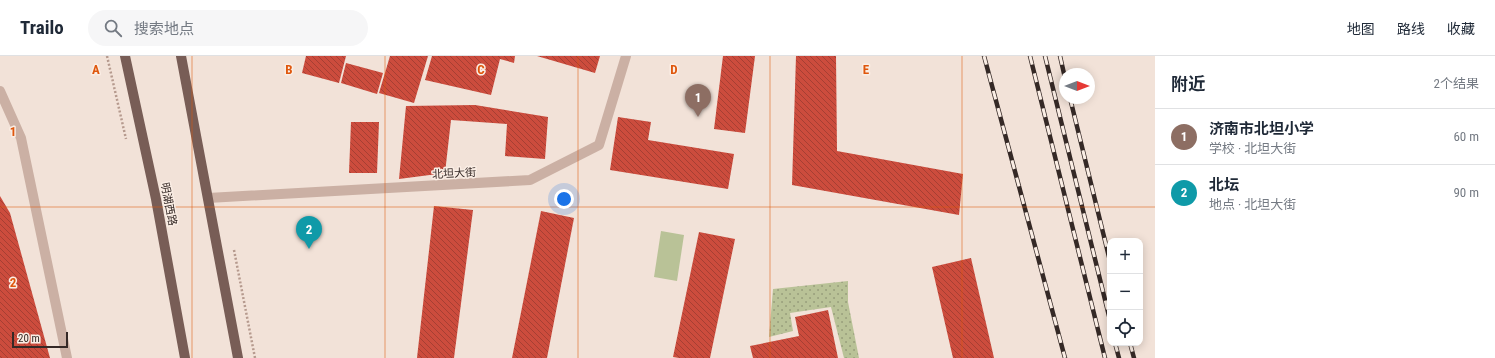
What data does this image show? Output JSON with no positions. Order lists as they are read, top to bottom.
{
  "streets": {
    "main road": ["明湖西路"],
    "street": ["北坦大街"]
  },
  "scale_bar": "20 m",
  "north": "right",
  "page": {
    "header": "Trailo",
    "search": "搜索地点",
    "nav": ["地图", "路线", "收藏"],
    "heading": ["附近", "2个结果"],
    "pins": ["1", "2"],
    "list": [
      {
        "mark": "1",
        "name": "济南市北坦小学",
        "note": "学校 · 北坦大街",
        "value": "60 m"
      },
      {
        "mark": "2",
        "name": "北坛",
        "note": "地点 · 北坦大街",
        "value": "90 m"
      }
    ],
    "map_buttons": ["+", "−"],
    "scale": "20 m"
  },
  "grid": {
    "columns": [
      "A",
      "B",
      "C",
      "D",
      "E"
    ],
    "rows": ["1", "2"]
  }
}
